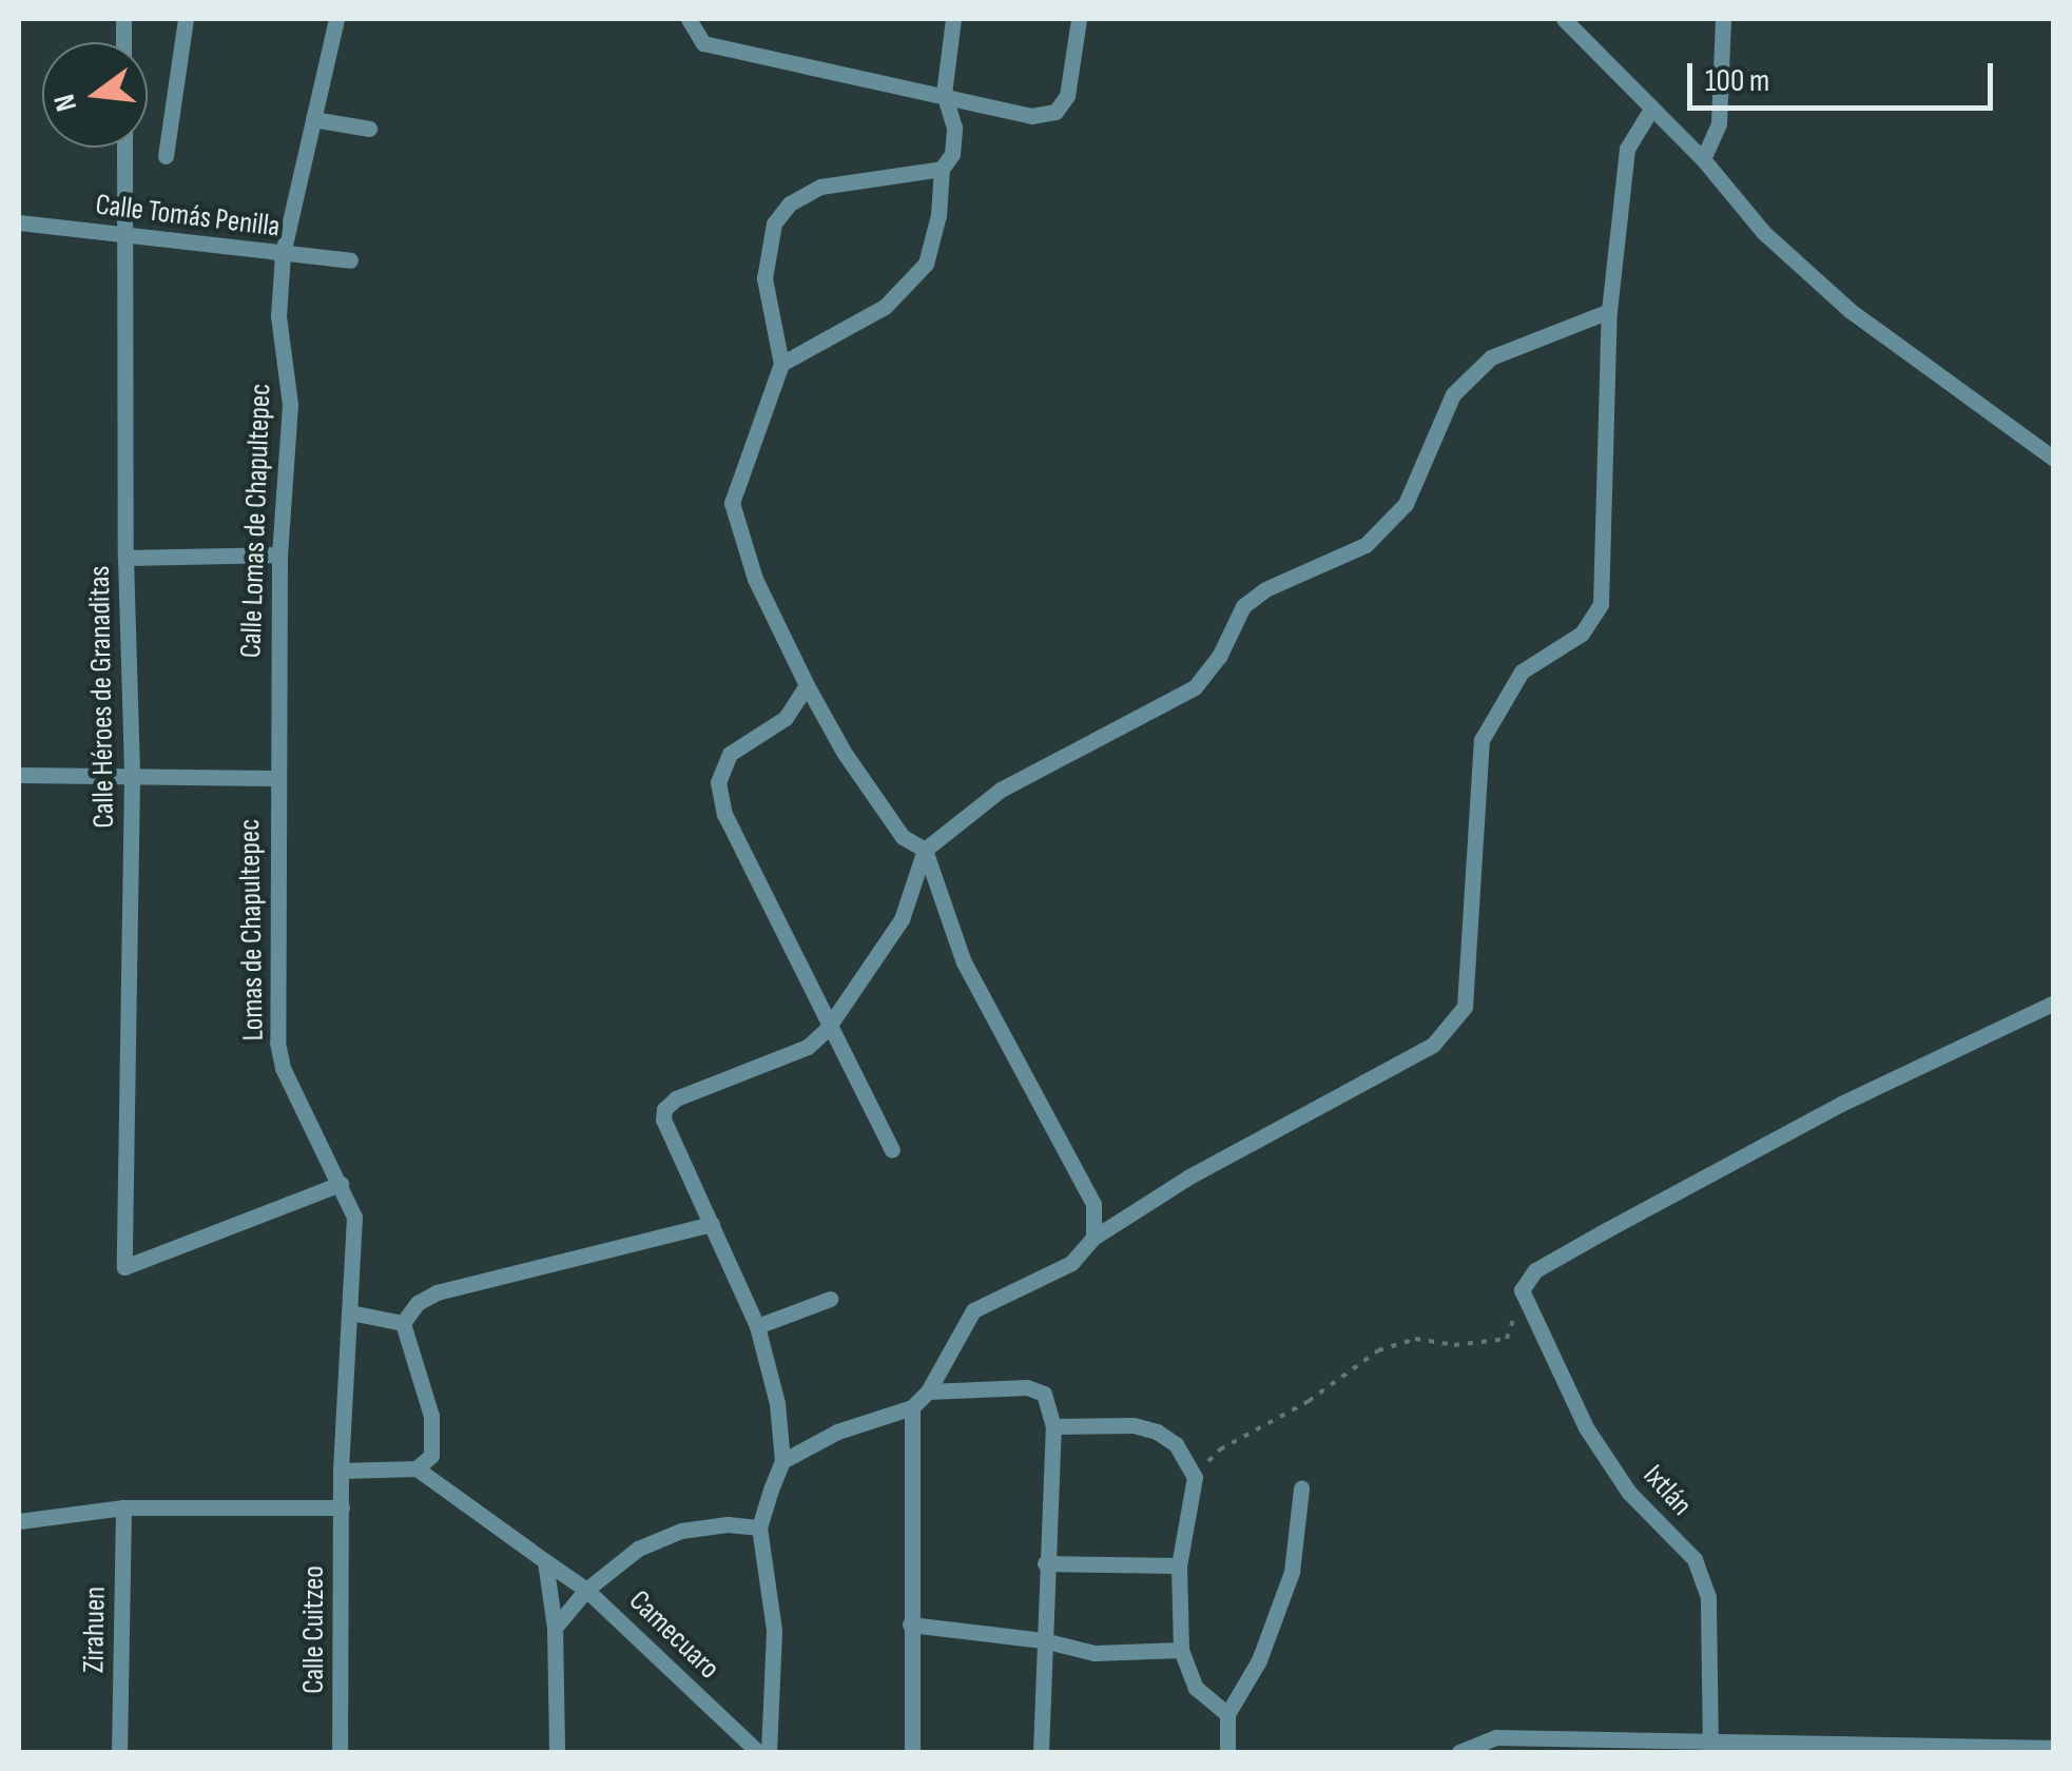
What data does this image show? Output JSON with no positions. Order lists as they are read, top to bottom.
{
  "streets": {
    "street": [
      "Calle Tomás Penilla",
      "Calle Lomas de Chapultepec",
      "Calle Héroes de Granaditas",
      "Lomas de Chapultepec",
      "Ixtlán",
      "Zirahuen",
      "Calle Cuitzeo",
      "Camecuaro"
    ]
  },
  "crossings": [
    ["Calle Tomás Penilla", "Calle Lomas de Chapultepec"],
    ["Calle Tomás Penilla", "Calle Héroes de Granaditas"],
    ["Calle Lomas de Chapultepec", "Lomas de Chapultepec"],
    ["Calle Héroes de Granaditas", "Lomas de Chapultepec"],
    ["Lomas de Chapultepec", "Calle Cuitzeo"]
  ],
  "scale_bar": "100 m",
  "north": "left"
}
